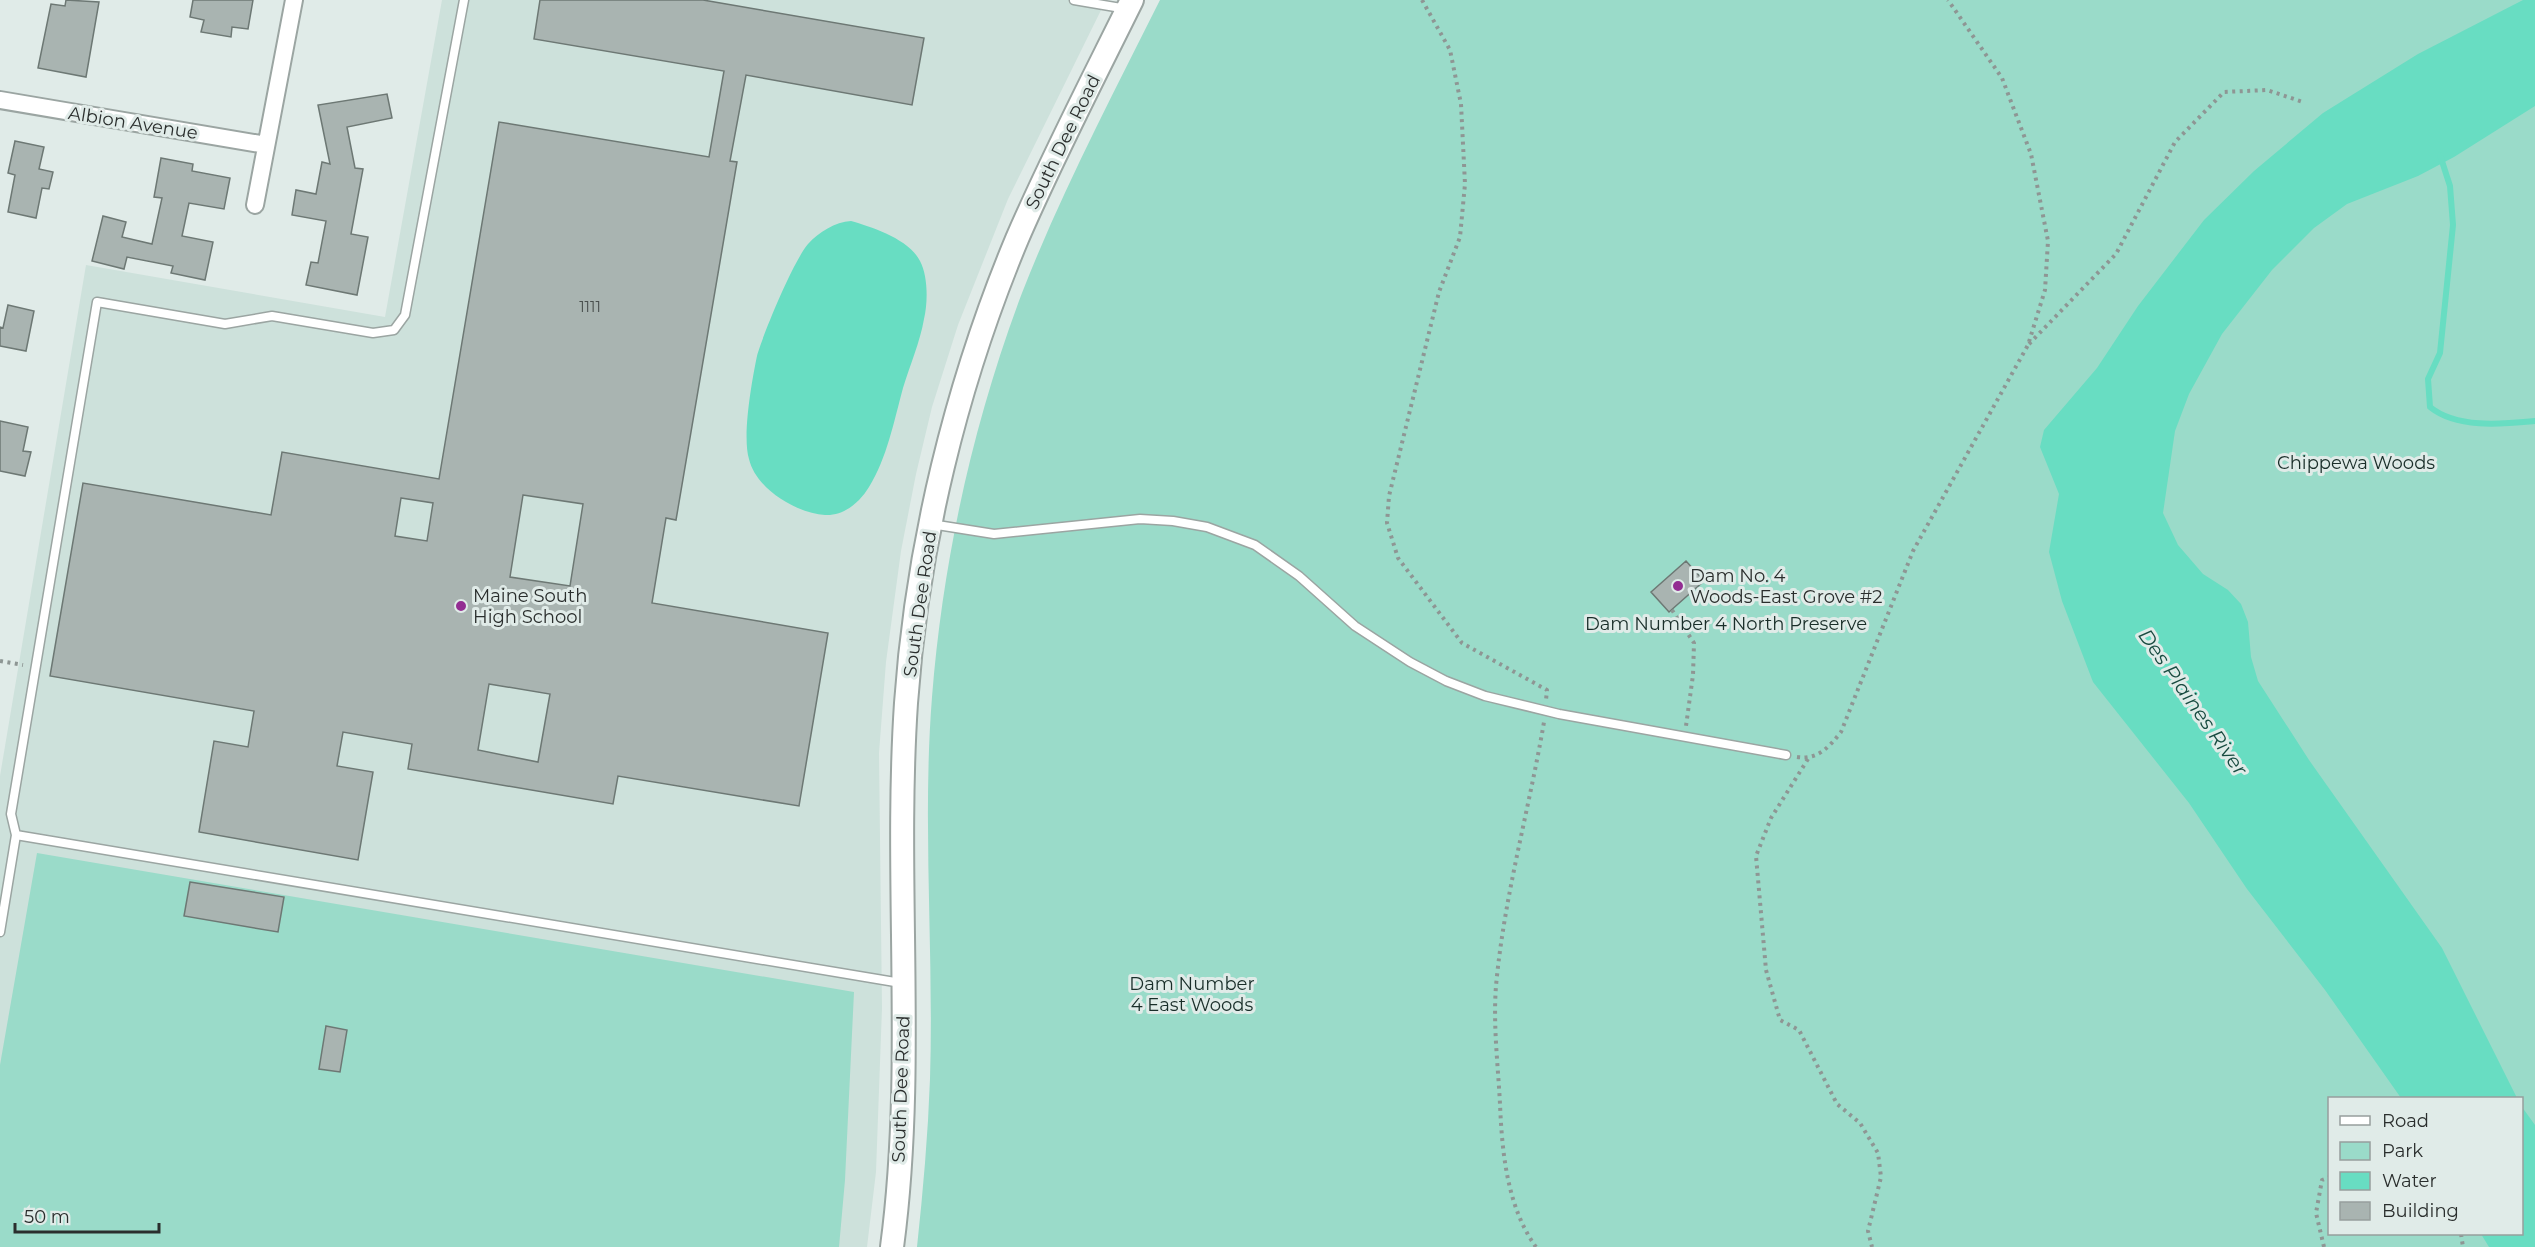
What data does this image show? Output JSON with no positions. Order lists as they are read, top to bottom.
{
  "streets": {
    "main road": ["South Dee Road"],
    "street": ["Albion Avenue"]
  },
  "water": ["Des Plaines River"],
  "parks": ["Chippewa Woods", "Dam Number 4 North Preserve", "Dam Number 4 East Woods"],
  "places": ["Dam No. 4 Woods-East Grove #2", "Maine South High School"],
  "house_numbers": ["1111"],
  "legend": [
    "Road",
    "Park",
    "Water",
    "Building"
  ],
  "scale_bar": "50 m"
}
